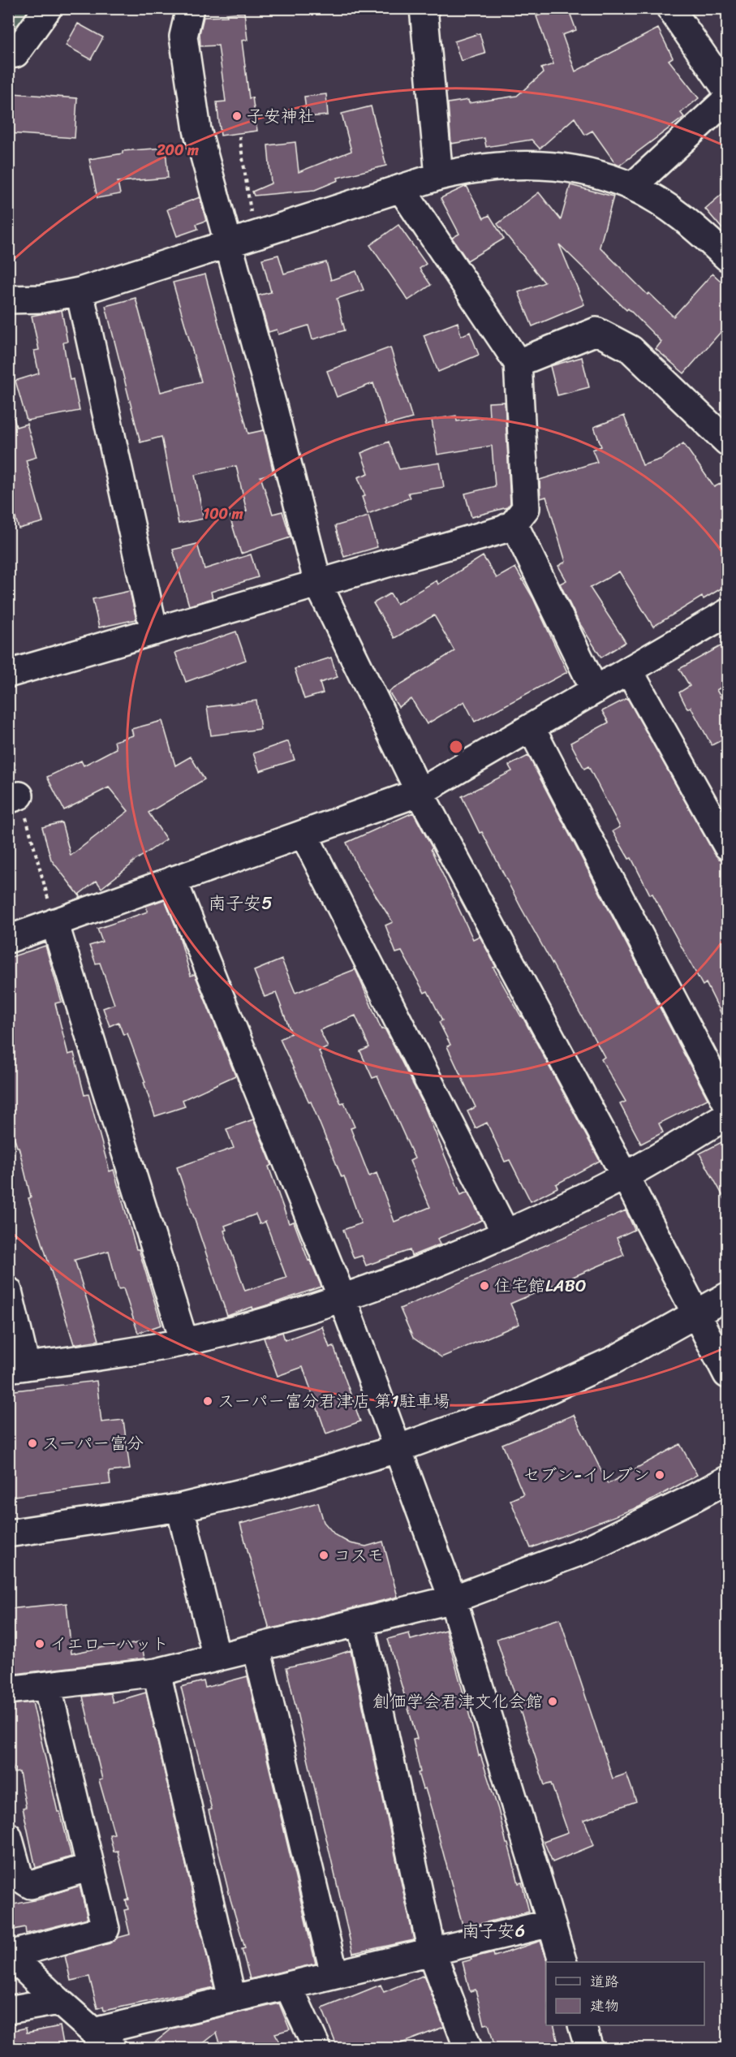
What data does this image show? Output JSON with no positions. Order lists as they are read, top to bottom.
{
  "districts": ["南子安5", "南子安6"],
  "places": [
    "子安神社",
    "住宅館LABO",
    "スーパー富分君津店 第1駐車場",
    "スーパー富分",
    "セブン-イレブン",
    "コスモ",
    "イエローハット",
    "創価学会君津文化会館"
  ],
  "legend": ["道路", "建物"],
  "rings": ["200 m", "100 m"]
}
